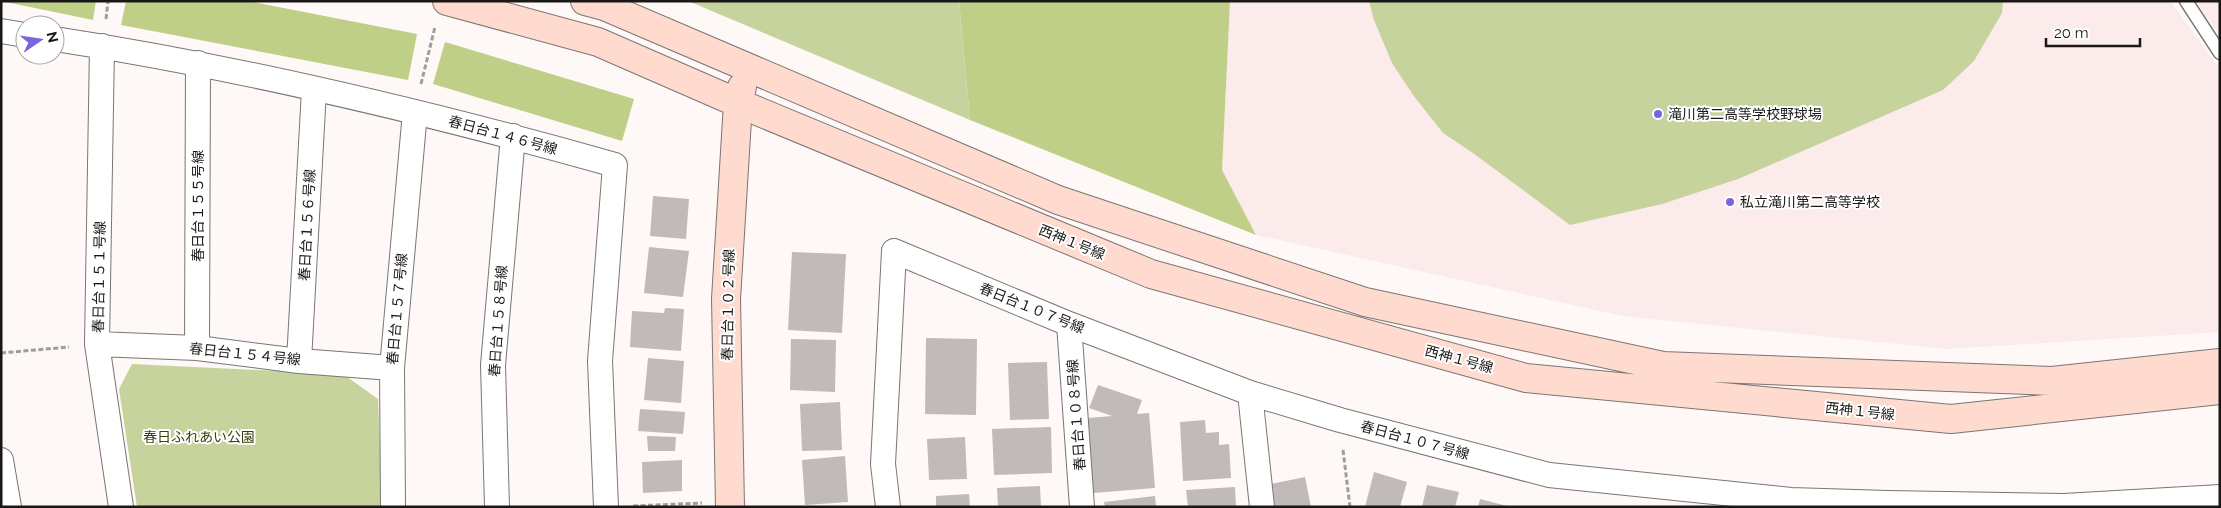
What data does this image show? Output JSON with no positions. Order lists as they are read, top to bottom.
{
  "streets": {
    "street": [
      "春日台１４６号線",
      "春日台１５５号線",
      "春日台１５６号線",
      "西神１号線",
      "春日台１５１号線",
      "春日台１０２号線",
      "春日台１０７号線",
      "春日台１５７号線",
      "春日台１５８号線",
      "春日台１５４号線",
      "春日台１０８号線"
    ]
  },
  "crossings": [
    ["春日台１４６号線", "春日台１５５号線"],
    ["春日台１４６号線", "春日台１５６号線"],
    ["春日台１４６号線", "春日台１５１号線"],
    ["春日台１４６号線", "春日台１５７号線"],
    ["春日台１４６号線", "春日台１５８号線"],
    ["春日台１５５号線", "春日台１５４号線"],
    ["春日台１５６号線", "春日台１５４号線"],
    ["西神１号線", "春日台１０２号線"],
    ["春日台１５１号線", "春日台１５４号線"],
    ["春日台１０７号線", "春日台１０８号線"],
    ["春日台１５７号線", "春日台１５４号線"]
  ],
  "parks": ["春日ふれあい公園"],
  "places": ["滝川第二高等学校野球場", "私立滝川第二高等学校"],
  "scale_bar": "20 m",
  "north": "right"
}
